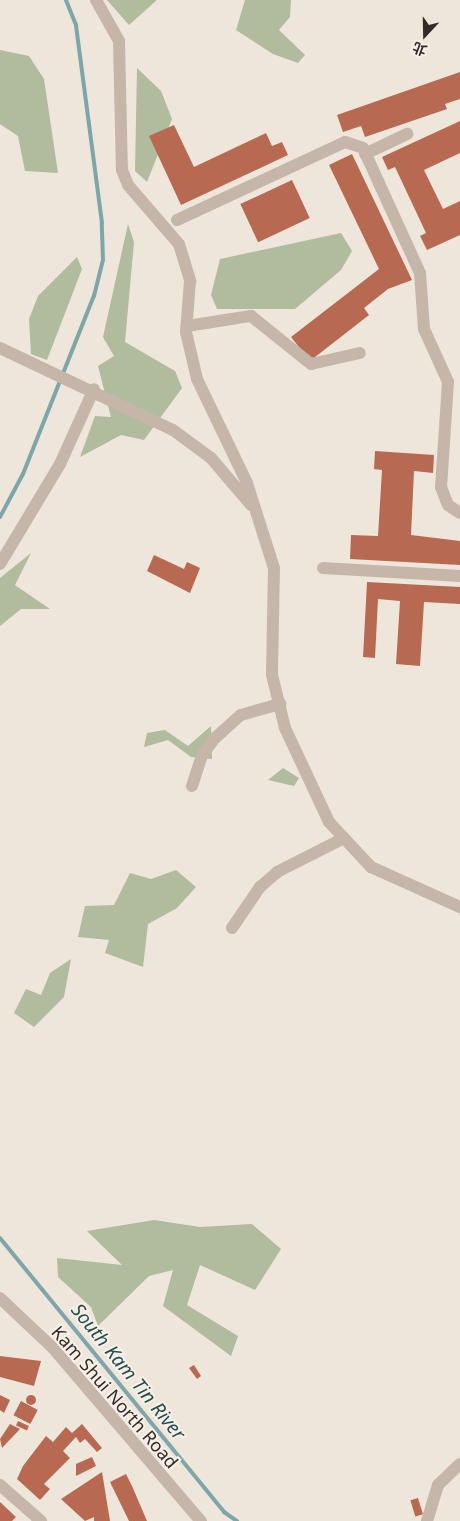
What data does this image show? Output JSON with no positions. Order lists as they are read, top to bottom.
{
  "streets": {
    "street": ["Kam Shui North Road"]
  },
  "water": ["South Kam Tin River"],
  "north": "bottom"
}
